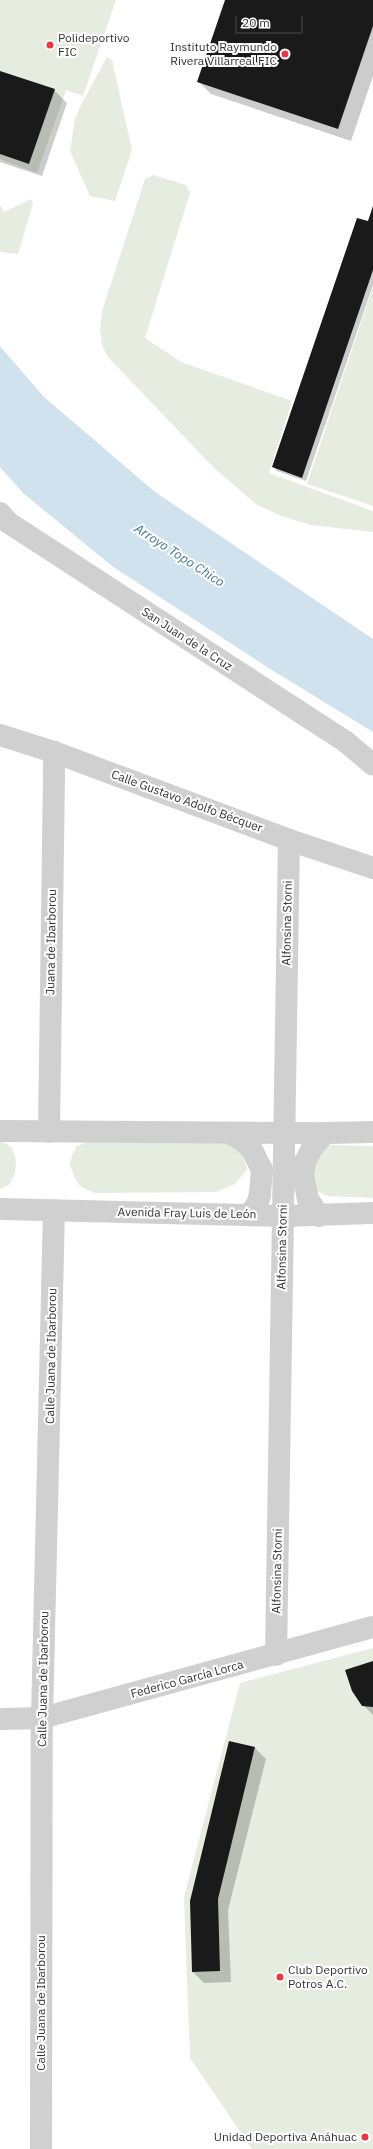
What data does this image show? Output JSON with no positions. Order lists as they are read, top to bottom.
{
  "streets": {
    "street": [
      "San Juan de la Cruz",
      "Calle Gustavo Adolfo Bécquer",
      "Alfonsina Storni",
      "Juana de Ibarborou",
      "Avenida Fray Luis de León",
      "Calle Juana de Ibarborou",
      "Federico García Lorca"
    ]
  },
  "crossings": [
    ["Calle Gustavo Adolfo Bécquer", "Alfonsina Storni"],
    ["Calle Gustavo Adolfo Bécquer", "Juana de Ibarborou"],
    ["Alfonsina Storni", "Avenida Fray Luis de León"],
    ["Alfonsina Storni", "Federico García Lorca"],
    ["Avenida Fray Luis de León", "Calle Juana de Ibarborou"],
    ["Calle Juana de Ibarborou", "Federico García Lorca"]
  ],
  "water": ["Arroyo Topo Chico"],
  "places": [
    "Polideportivo FIC",
    "Instituto Raymundo Rivera Villarreal FIC",
    "Club Deportivo Potros A.C.",
    "Unidad Deportiva Anáhuac"
  ],
  "scale_bar": "20 m"
}
